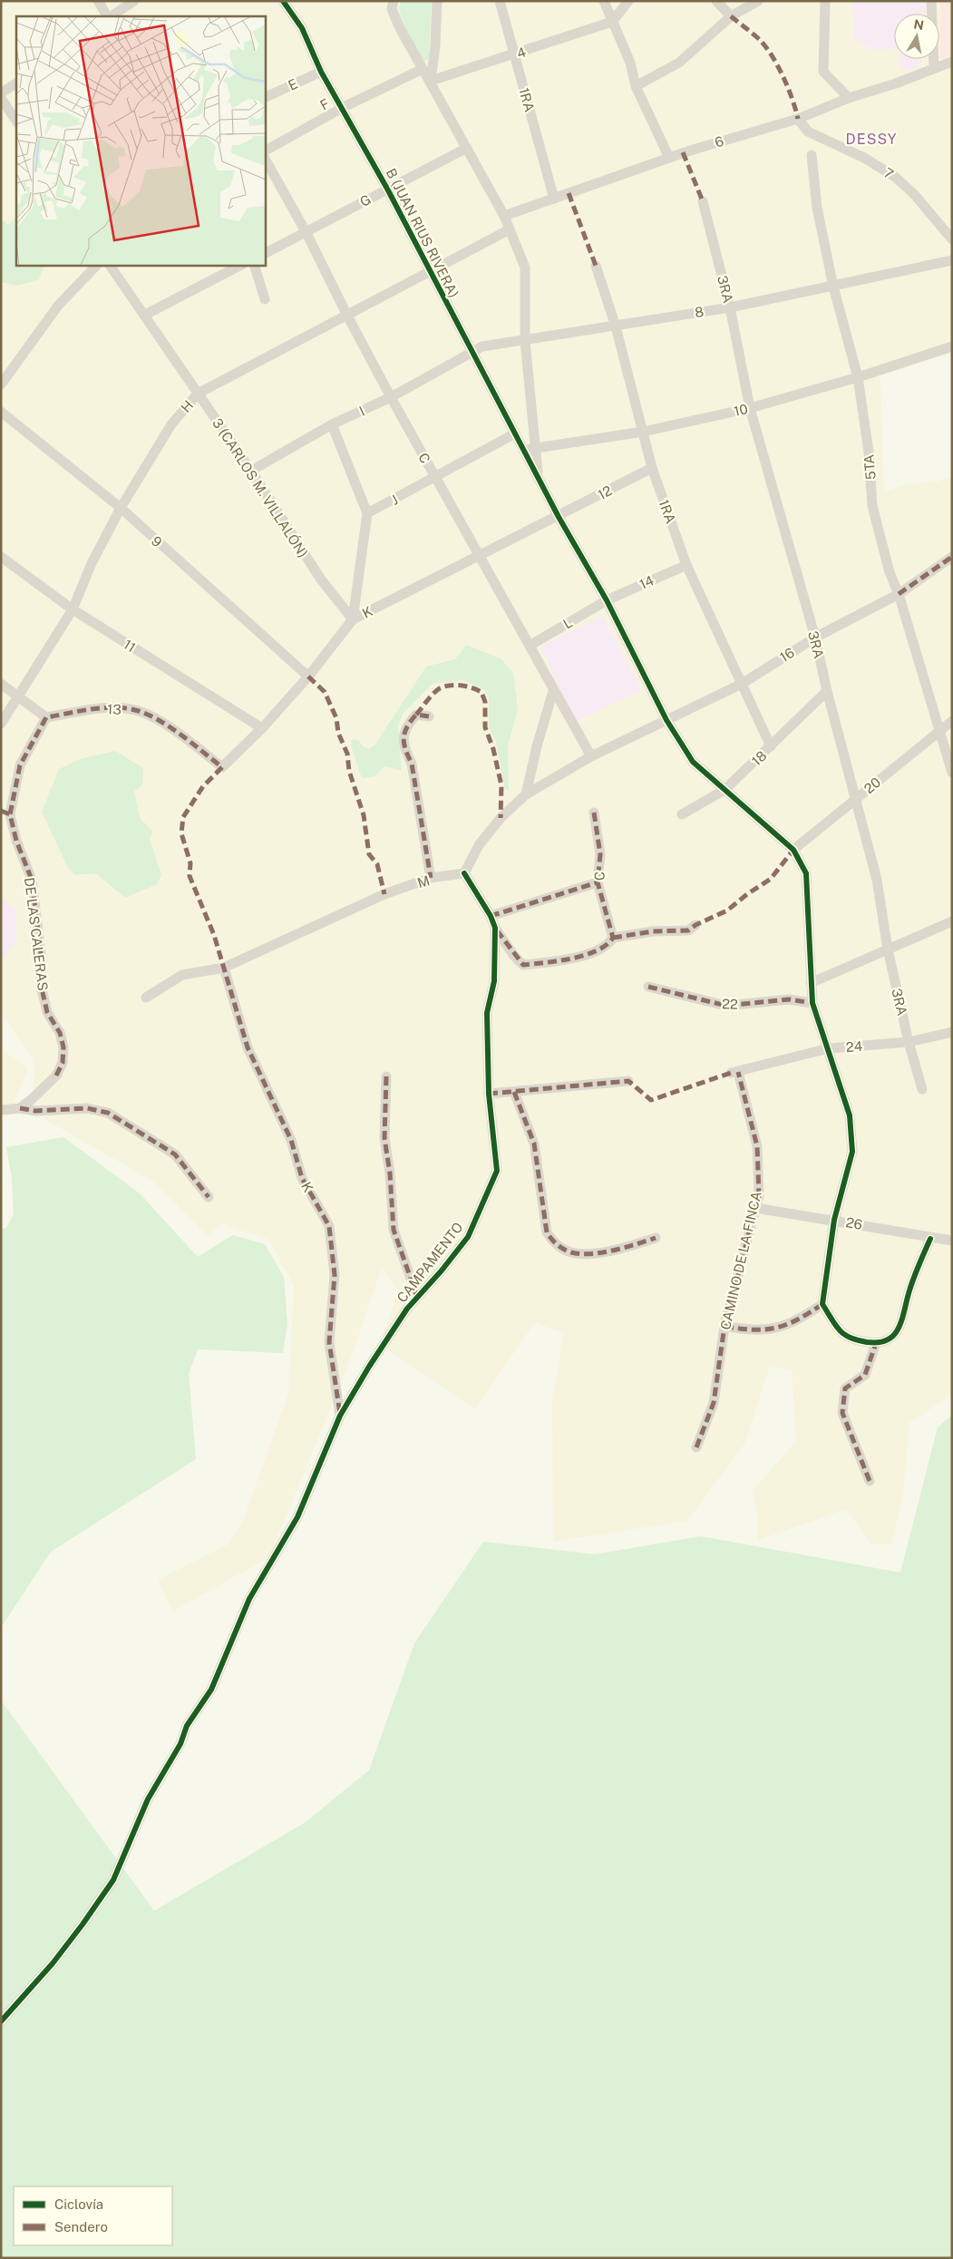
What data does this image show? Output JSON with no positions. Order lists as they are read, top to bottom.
{
  "streets": {
    "street": [
      "4",
      "E",
      "1RA",
      "F",
      "6",
      "7",
      "G",
      "B (JUAN RIUS RIVERA)",
      "3RA",
      "8",
      "H",
      "10",
      "I",
      "C",
      "5TA",
      "3 (CARLOS M. VILLALÓN)",
      "12",
      "J",
      "9",
      "14",
      "K",
      "L",
      "11",
      "16",
      "13",
      "18",
      "20",
      "M",
      "DE LAS CALERAS",
      "22",
      "24",
      "26",
      "CAMINO DE LA FINCA",
      "CAMPAMENTO"
    ]
  },
  "crossings": [
    ["4", "1RA"],
    ["E", "B (JUAN RIUS RIVERA)"],
    ["1RA", "6"],
    ["1RA", "8"],
    ["1RA", "10"],
    ["1RA", "12"],
    ["1RA", "14"],
    ["1RA", "16"],
    ["1RA", "18"],
    ["F", "B (JUAN RIUS RIVERA)"],
    ["6", "7"],
    ["G", "B (JUAN RIUS RIVERA)"],
    ["G", "C"],
    ["B (JUAN RIUS RIVERA)", "8"],
    ["B (JUAN RIUS RIVERA)", "H"],
    ["B (JUAN RIUS RIVERA)", "10"],
    ["B (JUAN RIUS RIVERA)", "I"],
    ["B (JUAN RIUS RIVERA)", "12"],
    ["B (JUAN RIUS RIVERA)", "J"],
    ["B (JUAN RIUS RIVERA)", "14"],
    ["B (JUAN RIUS RIVERA)", "K"],
    ["B (JUAN RIUS RIVERA)", "L"],
    ["B (JUAN RIUS RIVERA)", "16"],
    ["B (JUAN RIUS RIVERA)", "18"],
    ["B (JUAN RIUS RIVERA)", "20"],
    ["3RA", "8"],
    ["3RA", "10"],
    ["3RA", "16"],
    ["3RA", "18"],
    ["3RA", "20"],
    ["3RA", "24"],
    ["8", "I"],
    ["8", "5TA"],
    ["H", "C"],
    ["H", "3 (CARLOS M. VILLALÓN)"],
    ["H", "9"],
    ["H", "11"],
    ["10", "5TA"],
    ["I", "C"],
    ["I", "3 (CARLOS M. VILLALÓN)"],
    ["C", "J"],
    ["C", "K"],
    ["C", "L"],
    ["5TA", "16"],
    ["5TA", "20"],
    ["3 (CARLOS M. VILLALÓN)", "K"],
    ["12", "K"],
    ["9", "K"],
    ["14", "L"],
    ["K", "11"],
    ["K", "13"],
    ["K", "M"],
    ["K", "CAMPAMENTO"],
    ["13", "DE LAS CALERAS"],
    ["M", "CAMPAMENTO"],
    ["24", "CAMINO DE LA FINCA"],
    ["26", "CAMINO DE LA FINCA"]
  ],
  "districts": ["DESSY"],
  "legend": ["Ciclovía", "Sendero"],
  "north": "top"
}
